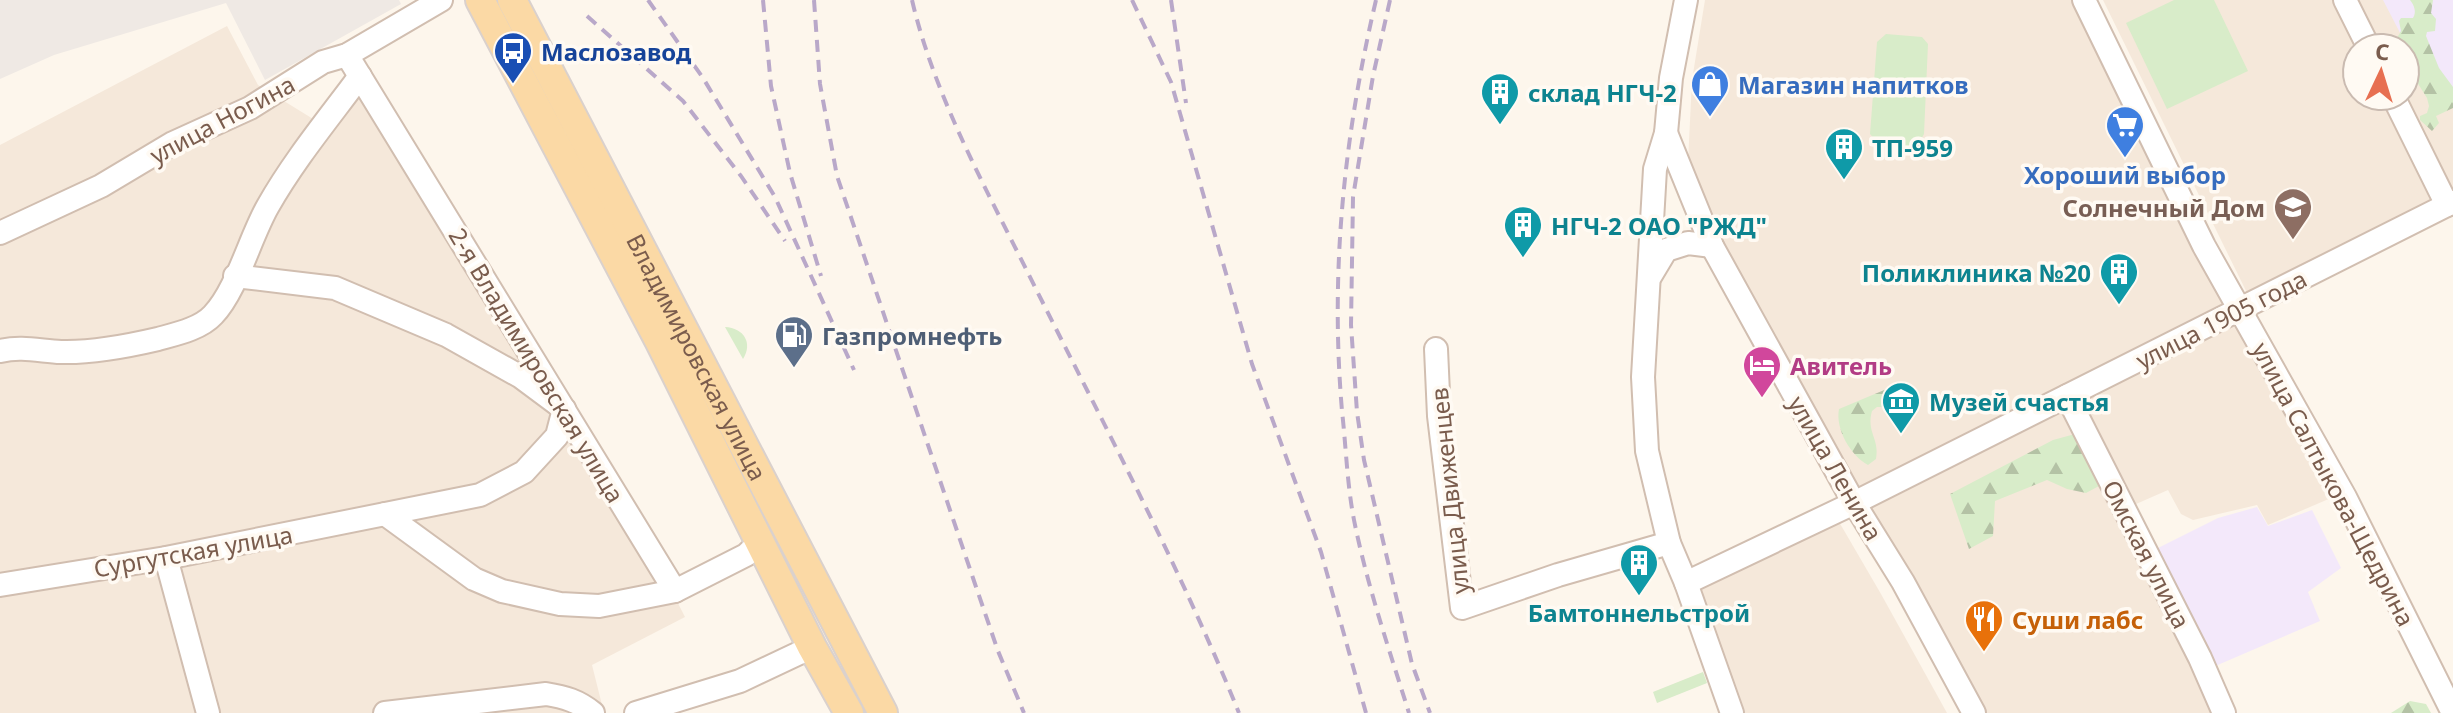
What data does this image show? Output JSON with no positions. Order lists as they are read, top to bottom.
{
  "streets": {
    "main road": ["Владимировская улица"],
    "street": [
      "улица Ногина",
      "улица 1905 года",
      "2-я Владимировская улица",
      "улица Ленина",
      "улица Салтыкова-Щедрина",
      "улица Движенцев",
      "Сургутская улица",
      "Омская улица"
    ]
  },
  "crossings": [
    ["улица Ногина", "2-я Владимировская улица"],
    ["улица 1905 года", "улица Ленина"],
    ["улица 1905 года", "улица Салтыкова-Щедрина"],
    ["улица 1905 года", "Омская улица"],
    ["2-я Владимировская улица", "Сургутская улица"]
  ],
  "places": {
    "bus stop": ["Маслозавод"],
    "shop": ["Магазин напитков"],
    "building": [
      "склад НГЧ-2",
      "ТП-959",
      "НГЧ-2 ОАО \"РЖД\"",
      "Поликлиника №20",
      "Бамтоннельстрой"
    ],
    "supermarket": ["Хороший выбор"],
    "school or university": ["Солнечный Дом"],
    "fuel station": ["Газпромнефть"],
    "hotel": ["Авитель"],
    "museum": ["Музей счастья"],
    "restaurant": ["Суши лабс"]
  },
  "north": "top"
}
